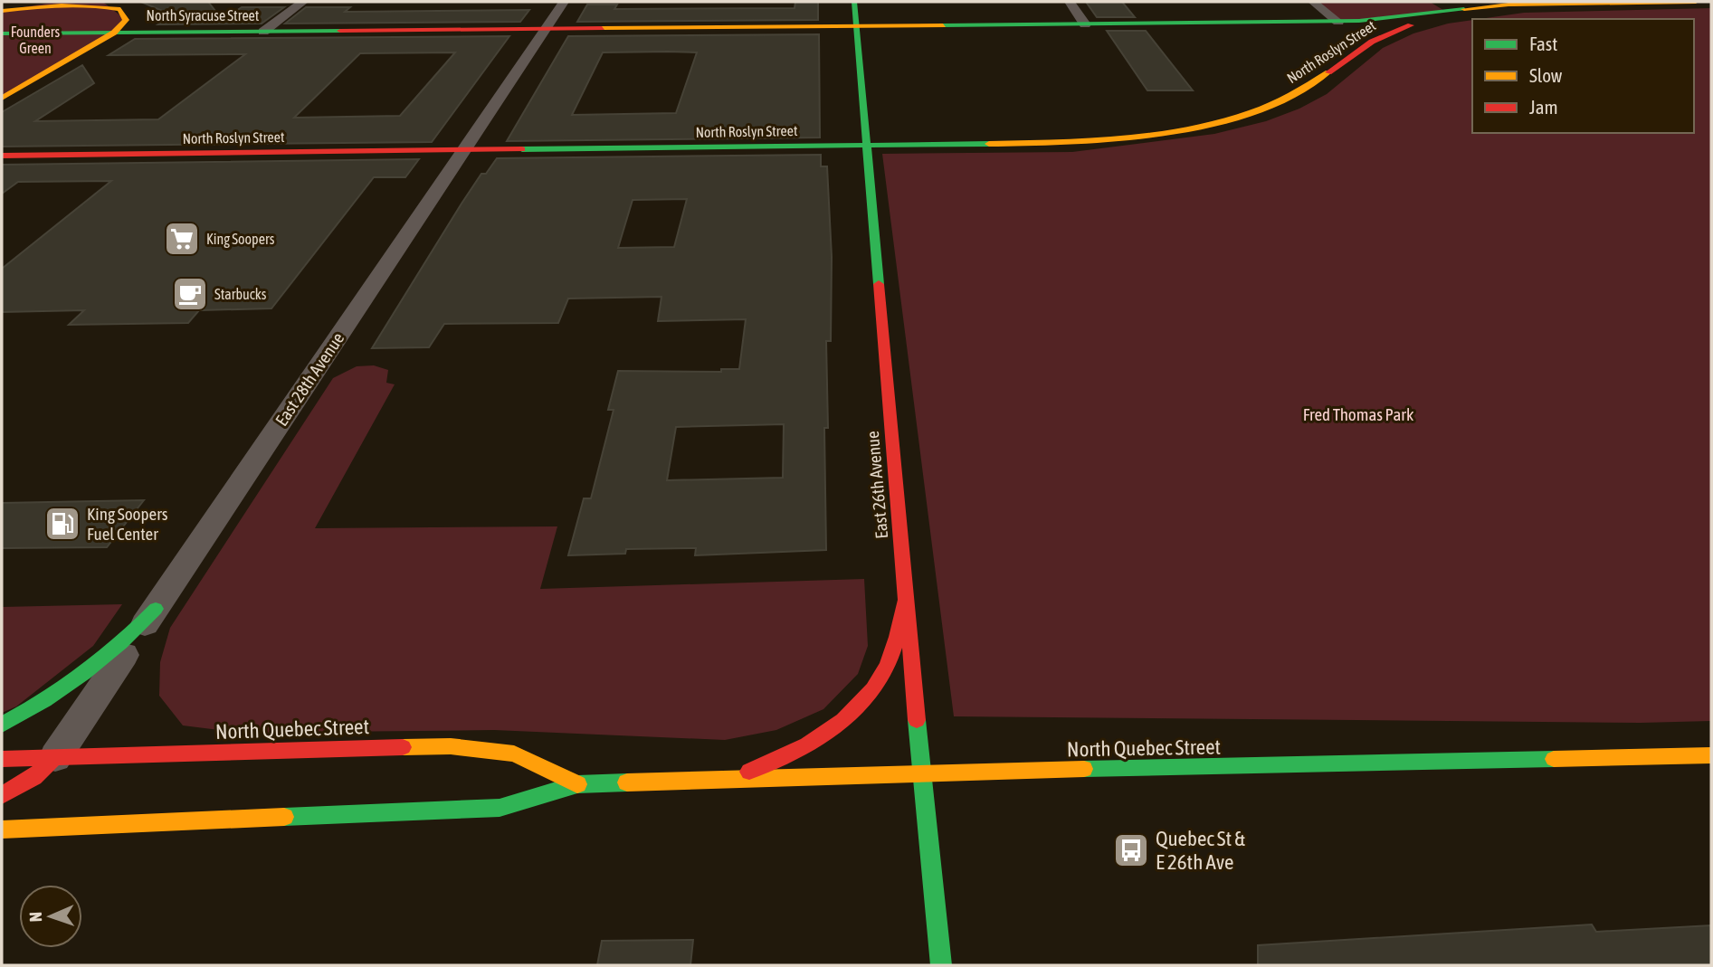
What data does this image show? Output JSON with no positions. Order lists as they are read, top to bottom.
{
  "streets": {
    "street": [
      "North Syracuse Street",
      "North Roslyn Street",
      "East 28th Avenue",
      "East 26th Avenue",
      "North Quebec Street"
    ]
  },
  "crossings": [
    ["North Syracuse Street", "North Roslyn Street"],
    ["North Syracuse Street", "East 28th Avenue"],
    ["North Syracuse Street", "East 26th Avenue"],
    ["North Roslyn Street", "East 28th Avenue"],
    ["North Roslyn Street", "East 26th Avenue"],
    ["East 28th Avenue", "North Quebec Street"],
    ["East 26th Avenue", "North Quebec Street"]
  ],
  "parks": ["Founders Green", "Fred Thomas Park"],
  "places": {
    "supermarket": ["King Soopers"],
    "cafe": ["Starbucks"],
    "fuel station": ["King Soopers Fuel Center"],
    "bus stop": ["Quebec St & E 26th Ave"]
  },
  "legend": ["Fast", "Slow", "Jam"],
  "north": "left"
}
